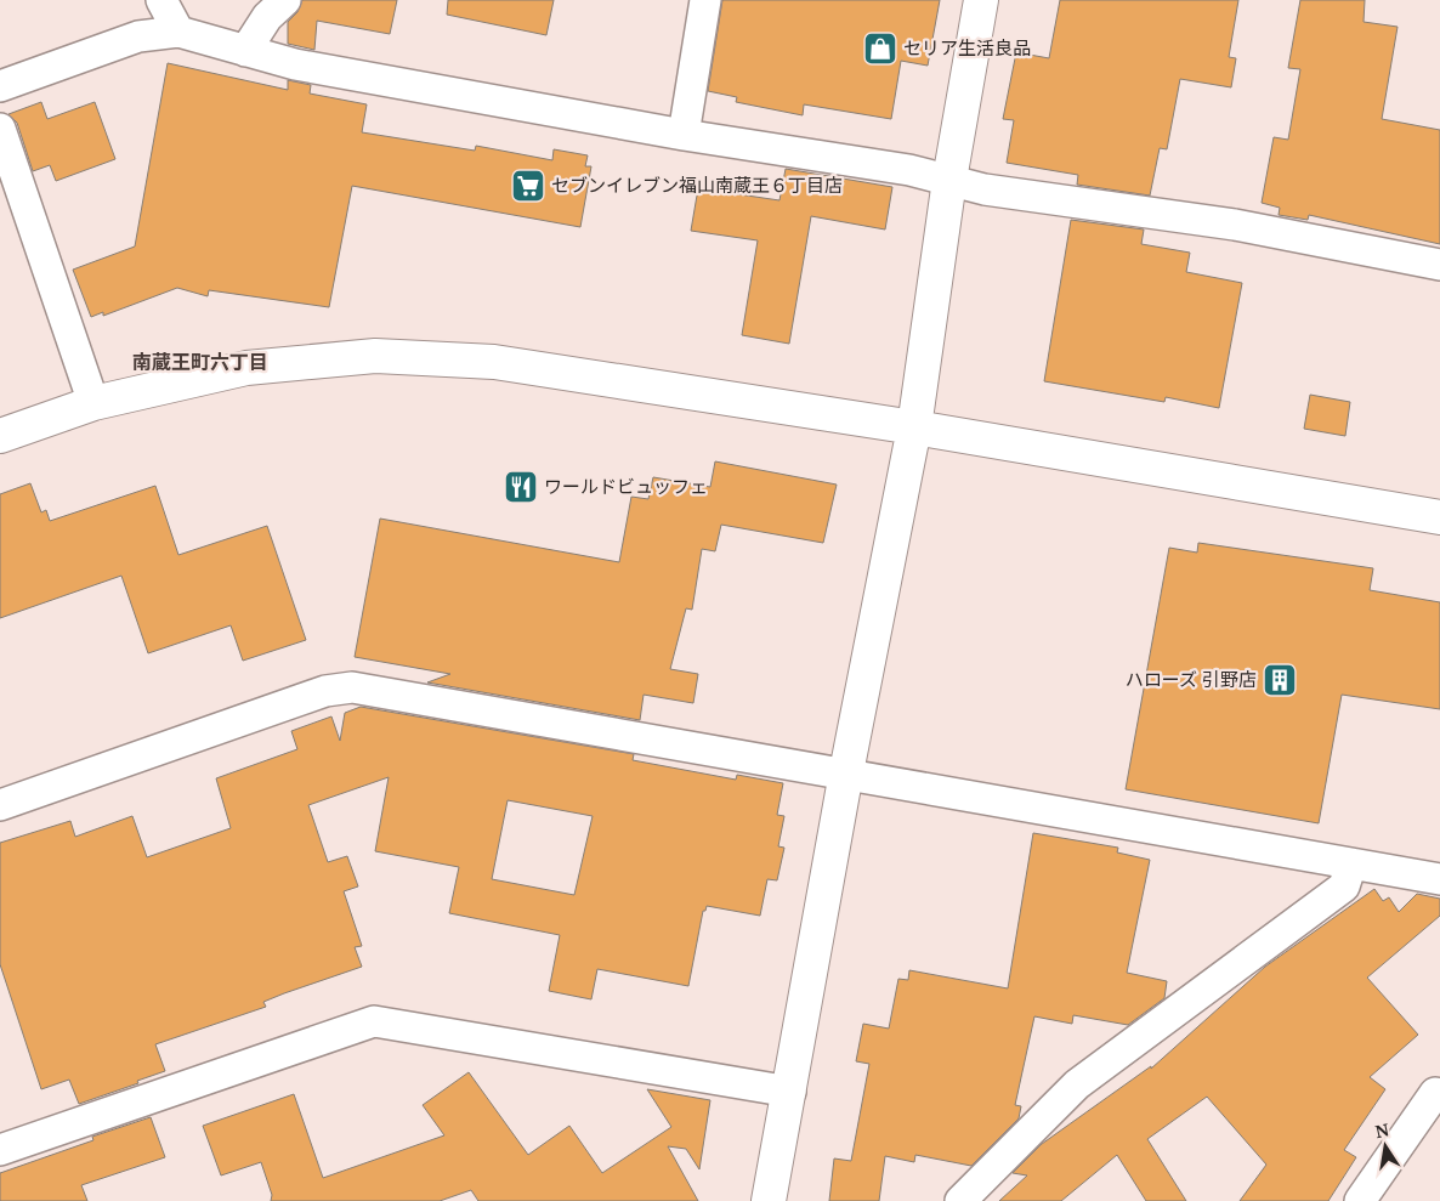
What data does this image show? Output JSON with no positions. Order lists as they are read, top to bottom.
{
  "districts": ["南蔵王町六丁目"],
  "places": {
    "shop": ["セリア生活良品"],
    "supermarket": ["セブンイレブン福山南蔵王６丁目店"],
    "restaurant": ["ワールドビュッフェ"],
    "building": ["ハローズ 引野店"]
  },
  "north": "top"
}
